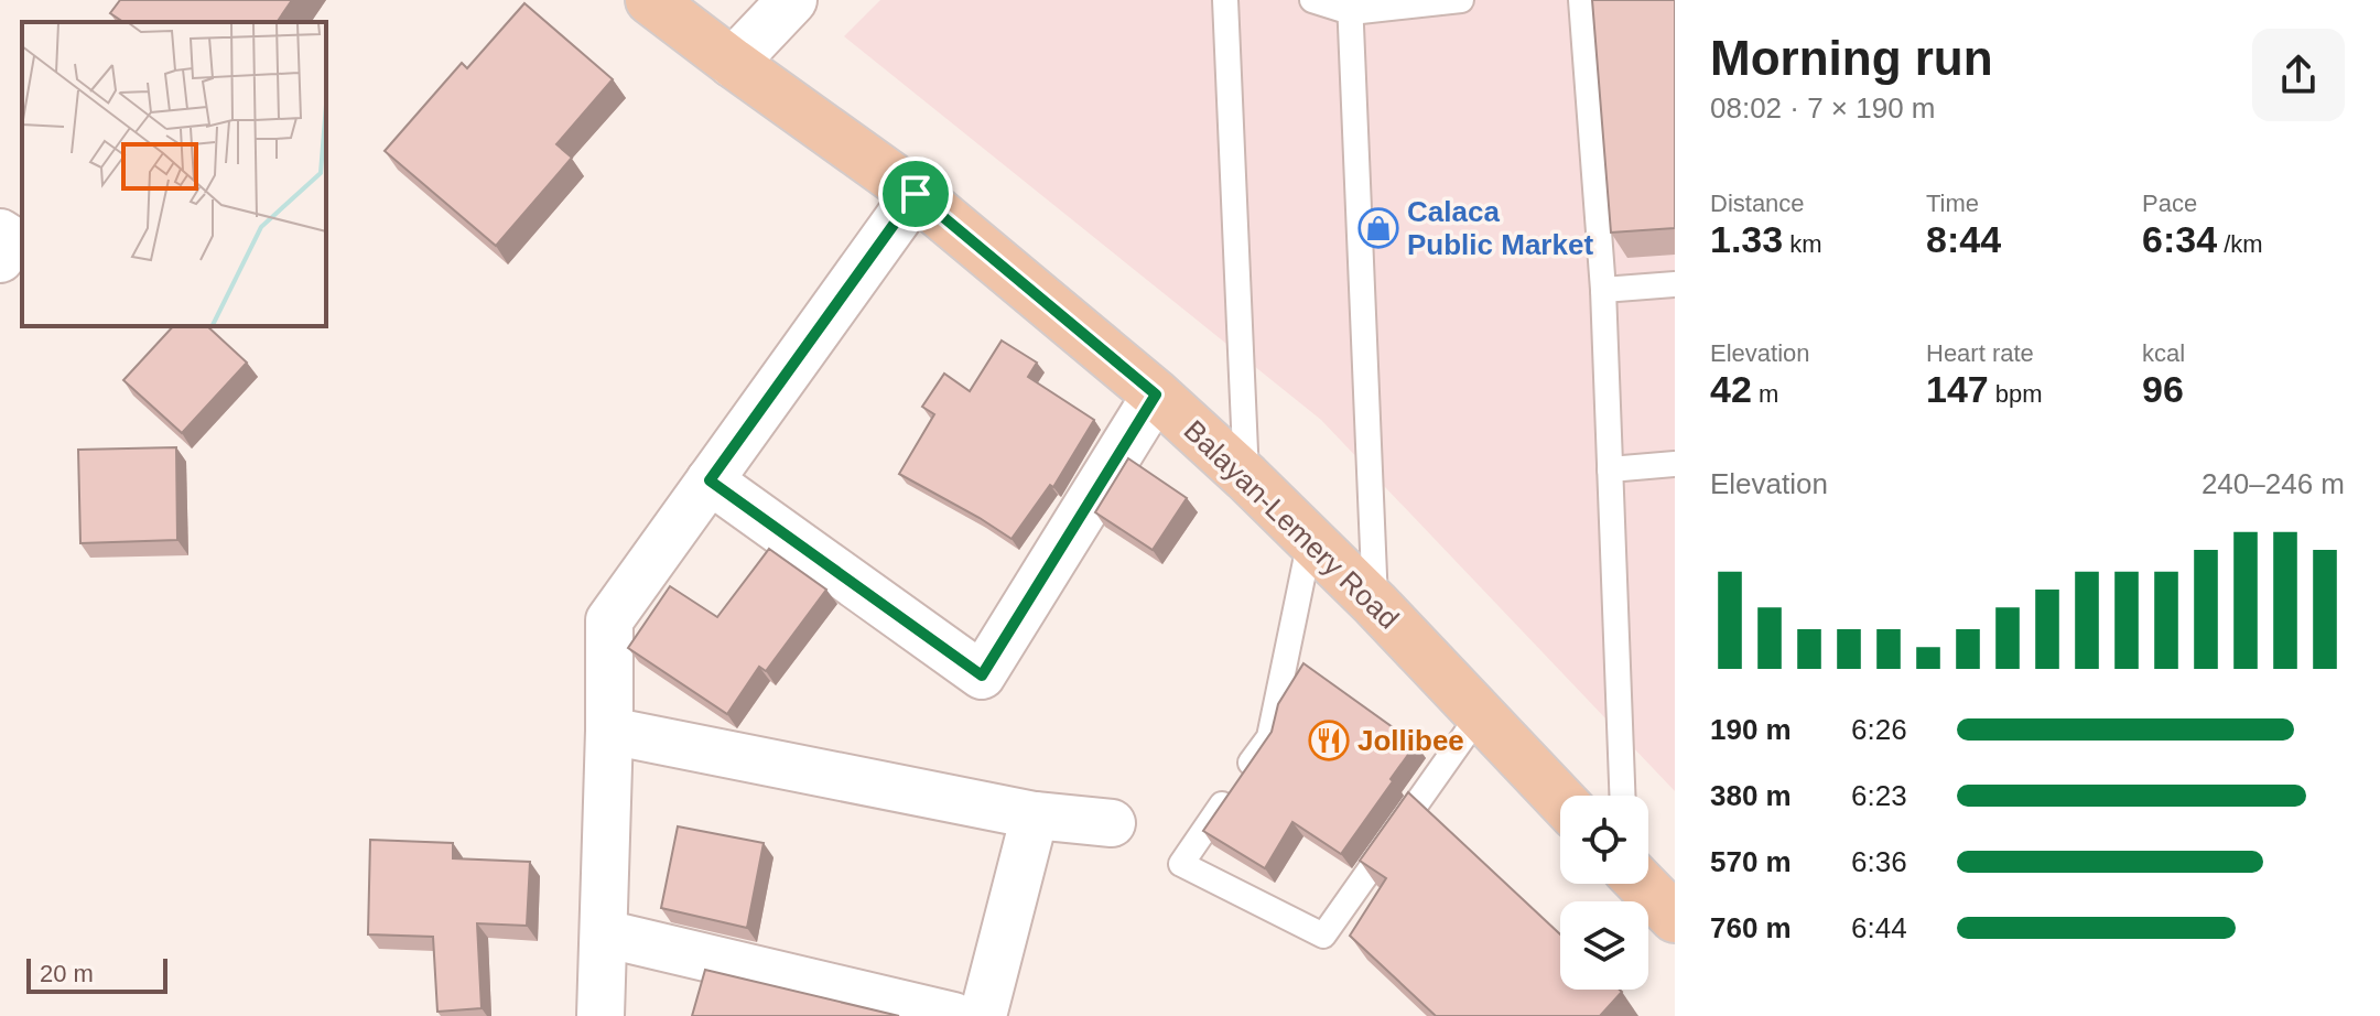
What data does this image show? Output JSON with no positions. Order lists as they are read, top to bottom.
{
  "streets": {
    "main road": ["Balayan-Lemery Road"]
  },
  "places": {
    "shop": ["Calaca Public Market"],
    "restaurant": ["Jollibee"]
  },
  "scale_bar": "20 m",
  "page": {
    "heading": ["Morning run", "08:02 · 7 × 190 m"],
    "stats": [
      ["Distance", "1.33 km"],
      ["Time", "8:44"],
      ["Pace", "6:34 /km"],
      ["Elevation", "42 m"],
      ["Heart rate", "147 bpm"],
      ["kcal", "96"]
    ],
    "chart": ["Elevation", "240–246 m"],
    "list": [
      {
        "name": "190 m",
        "note": "6:26"
      },
      {
        "name": "380 m",
        "note": "6:23"
      },
      {
        "name": "570 m",
        "note": "6:36"
      },
      {
        "name": "760 m",
        "note": "6:44"
      }
    ],
    "scale": "20 m"
  }
}
